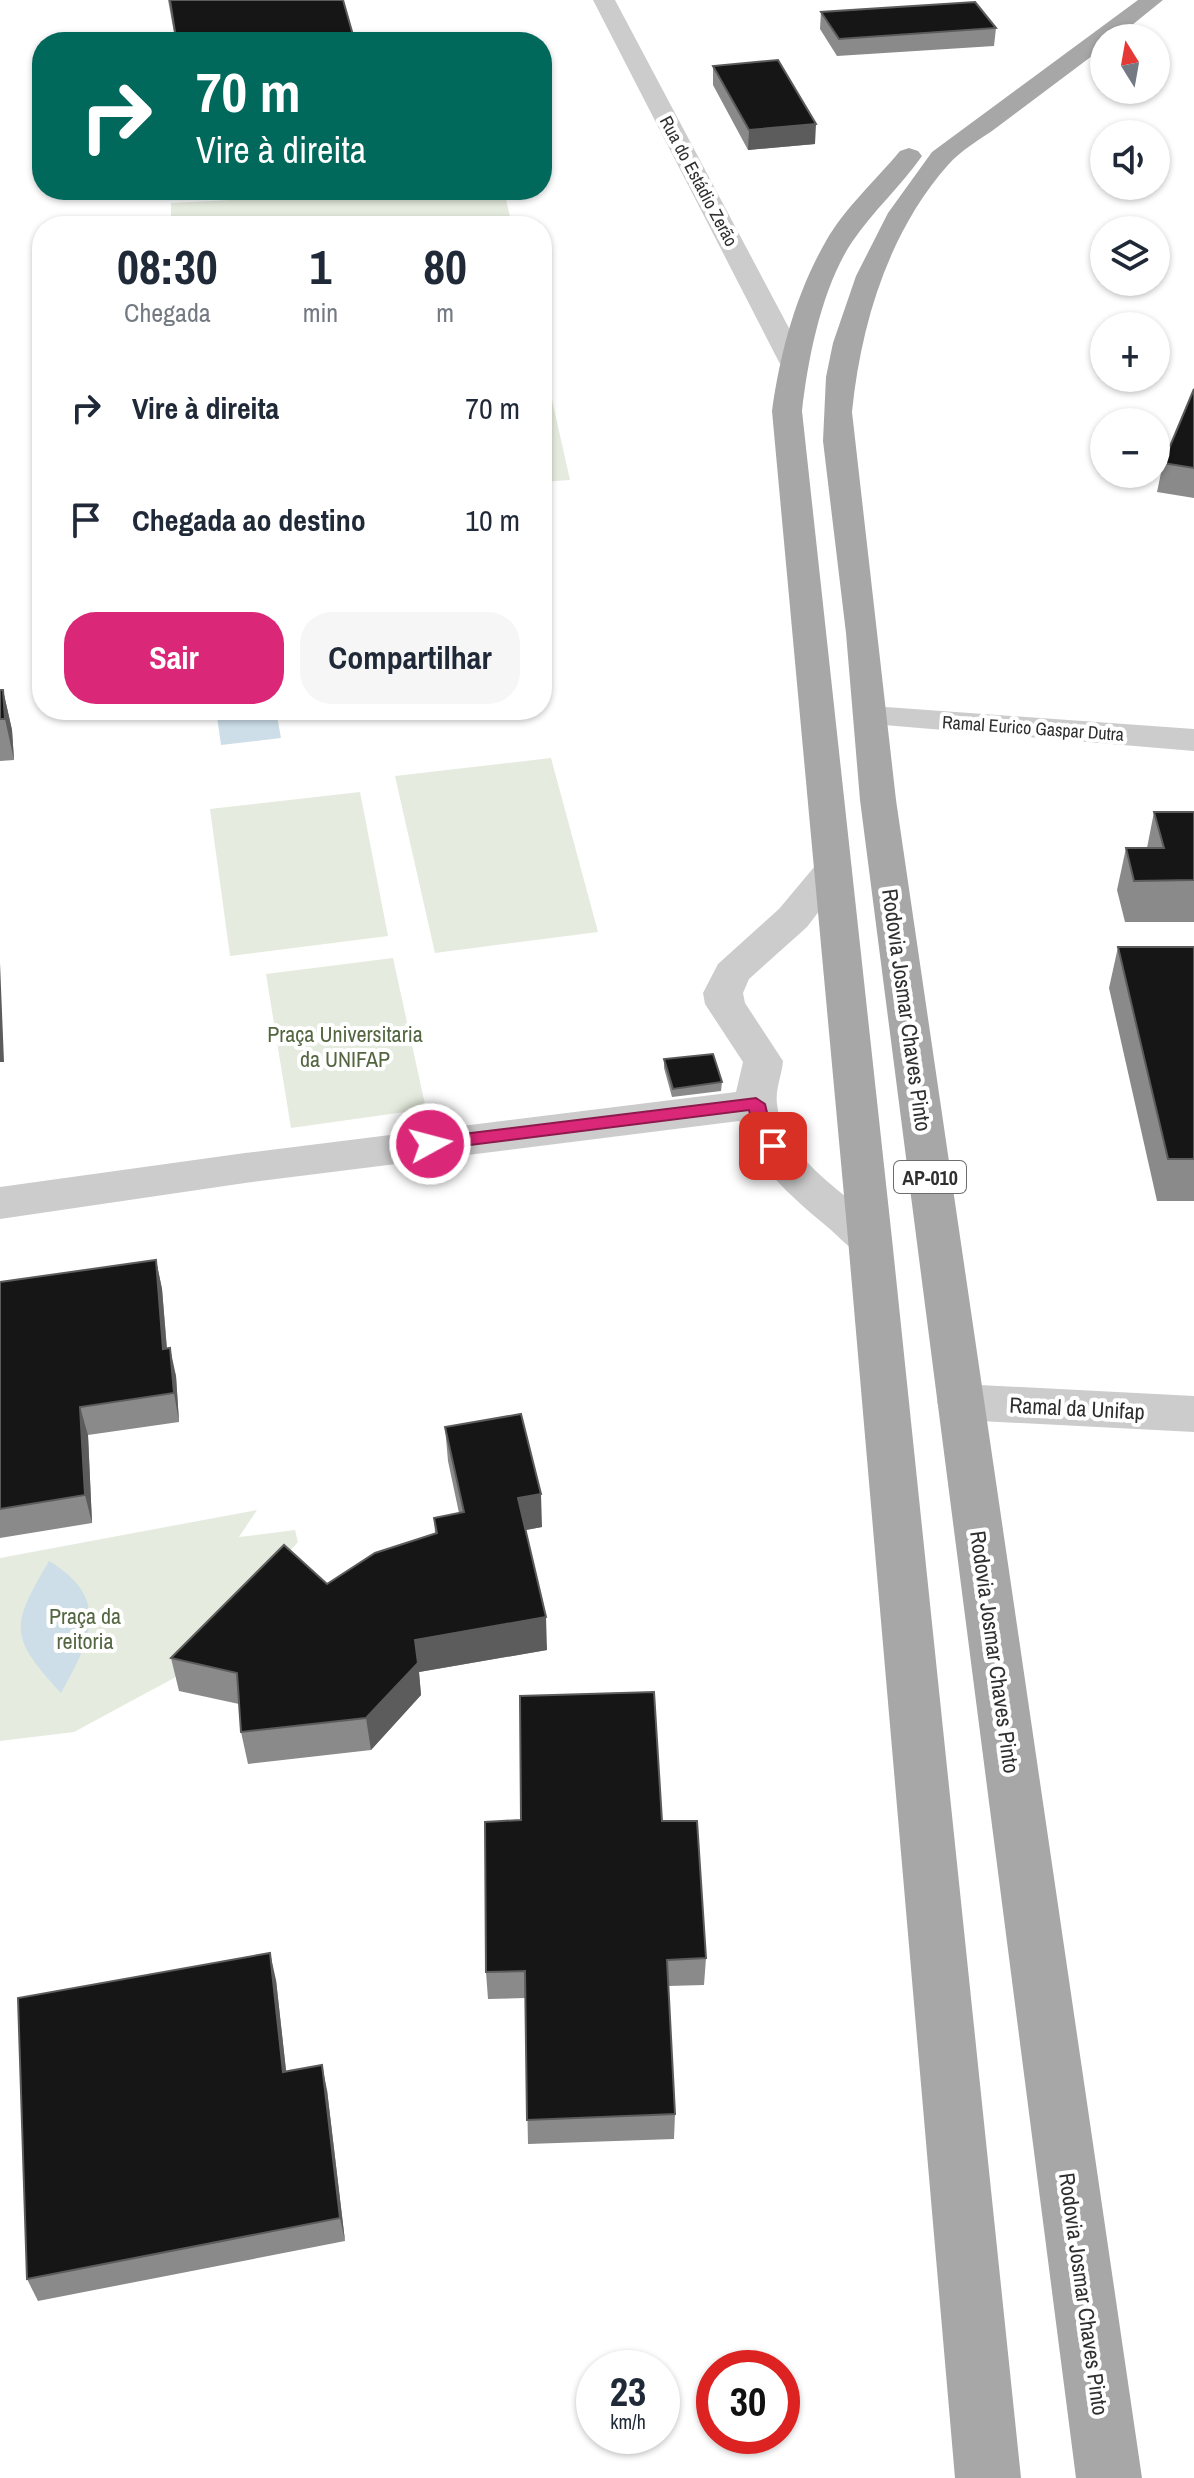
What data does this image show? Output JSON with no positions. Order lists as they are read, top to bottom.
{
  "streets": {
    "main road": ["Rodovia Josmar Chaves Pinto", "AP-010"],
    "street": ["Rua do Estádio Zerão", "Ramal Eurico Gaspar Dutra", "Ramal da Unifap"]
  },
  "crossings": [
    ["Rua do Estádio Zerão", "AP-010"],
    ["Ramal Eurico Gaspar Dutra", "Rodovia Josmar Chaves Pinto"],
    ["Rodovia Josmar Chaves Pinto", "Ramal da Unifap"]
  ],
  "parks": ["Praça Universitaria da UNIFAP", "Praça da reitoria"],
  "north": "top",
  "page": {
    "map_buttons": ["+", "−"],
    "turn": ["70 m", "Vire à direita"],
    "eta": [
      "08:30",
      "Chegada",
      "1",
      "min",
      "80",
      "m"
    ],
    "list": [
      {
        "name": "Vire à direita",
        "value": "70 m"
      },
      {
        "name": "Chegada ao destino",
        "value": "10 m"
      }
    ],
    "buttons": ["Sair", "Compartilhar"],
    "speed": "23 km/h",
    "limit": "30"
  }
}
